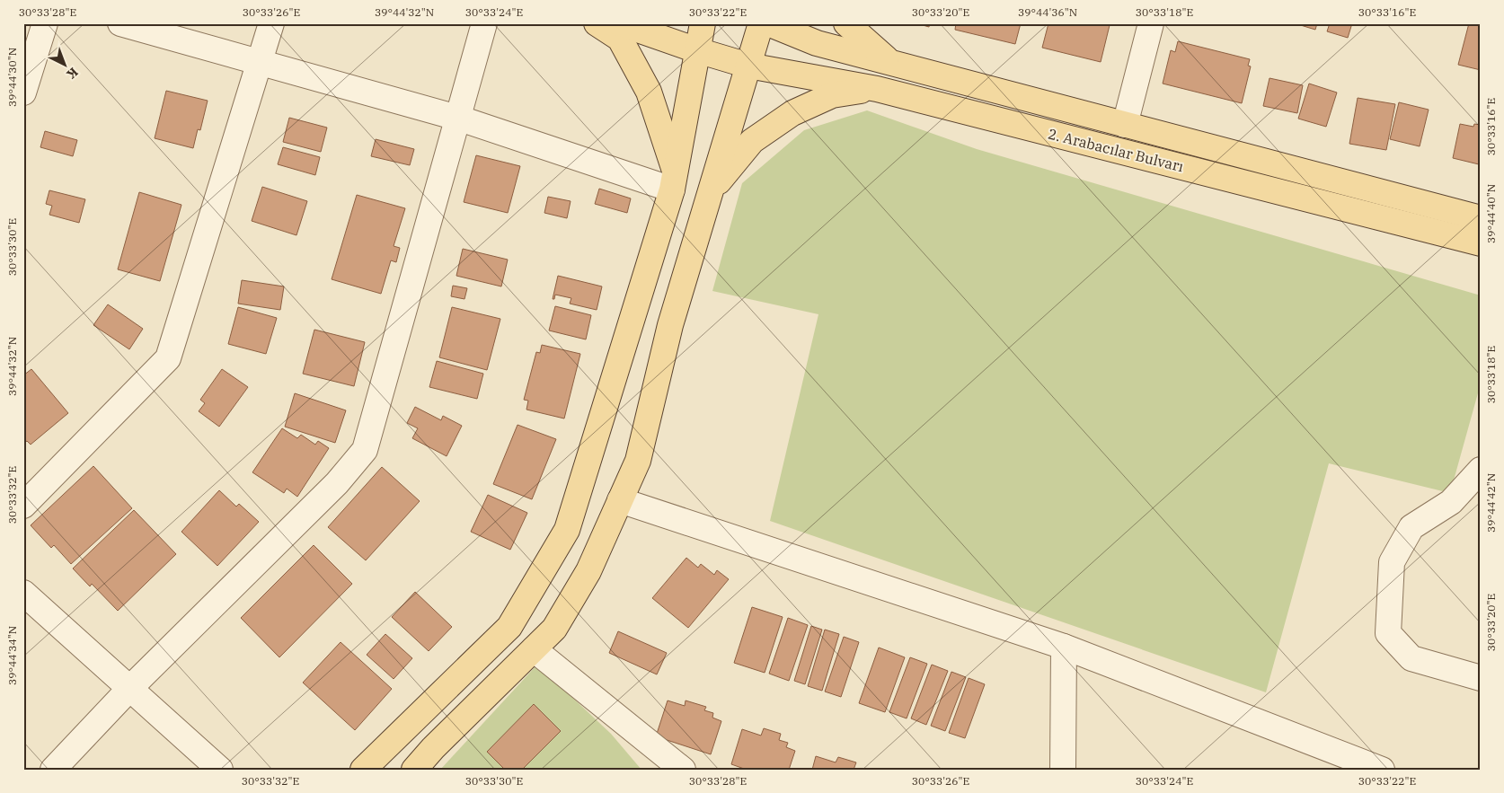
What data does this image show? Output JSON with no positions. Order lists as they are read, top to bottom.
{
  "streets": {
    "main road": ["2. Arabacılar Bulvarı"]
  },
  "north": "bottom right",
  "coordinates": [
    "30°33'28\"E",
    "30°33'26\"E",
    "39°44'32\"N",
    "30°33'24\"E",
    "30°33'22\"E",
    "30°33'20\"E",
    "39°44'36\"N",
    "30°33'18\"E",
    "30°33'16\"E",
    "39°44'30\"N",
    "39°44'40\"N",
    "30°33'30\"E",
    "30°33'32\"E",
    "39°44'42\"N",
    "39°44'34\"N"
  ]
}
